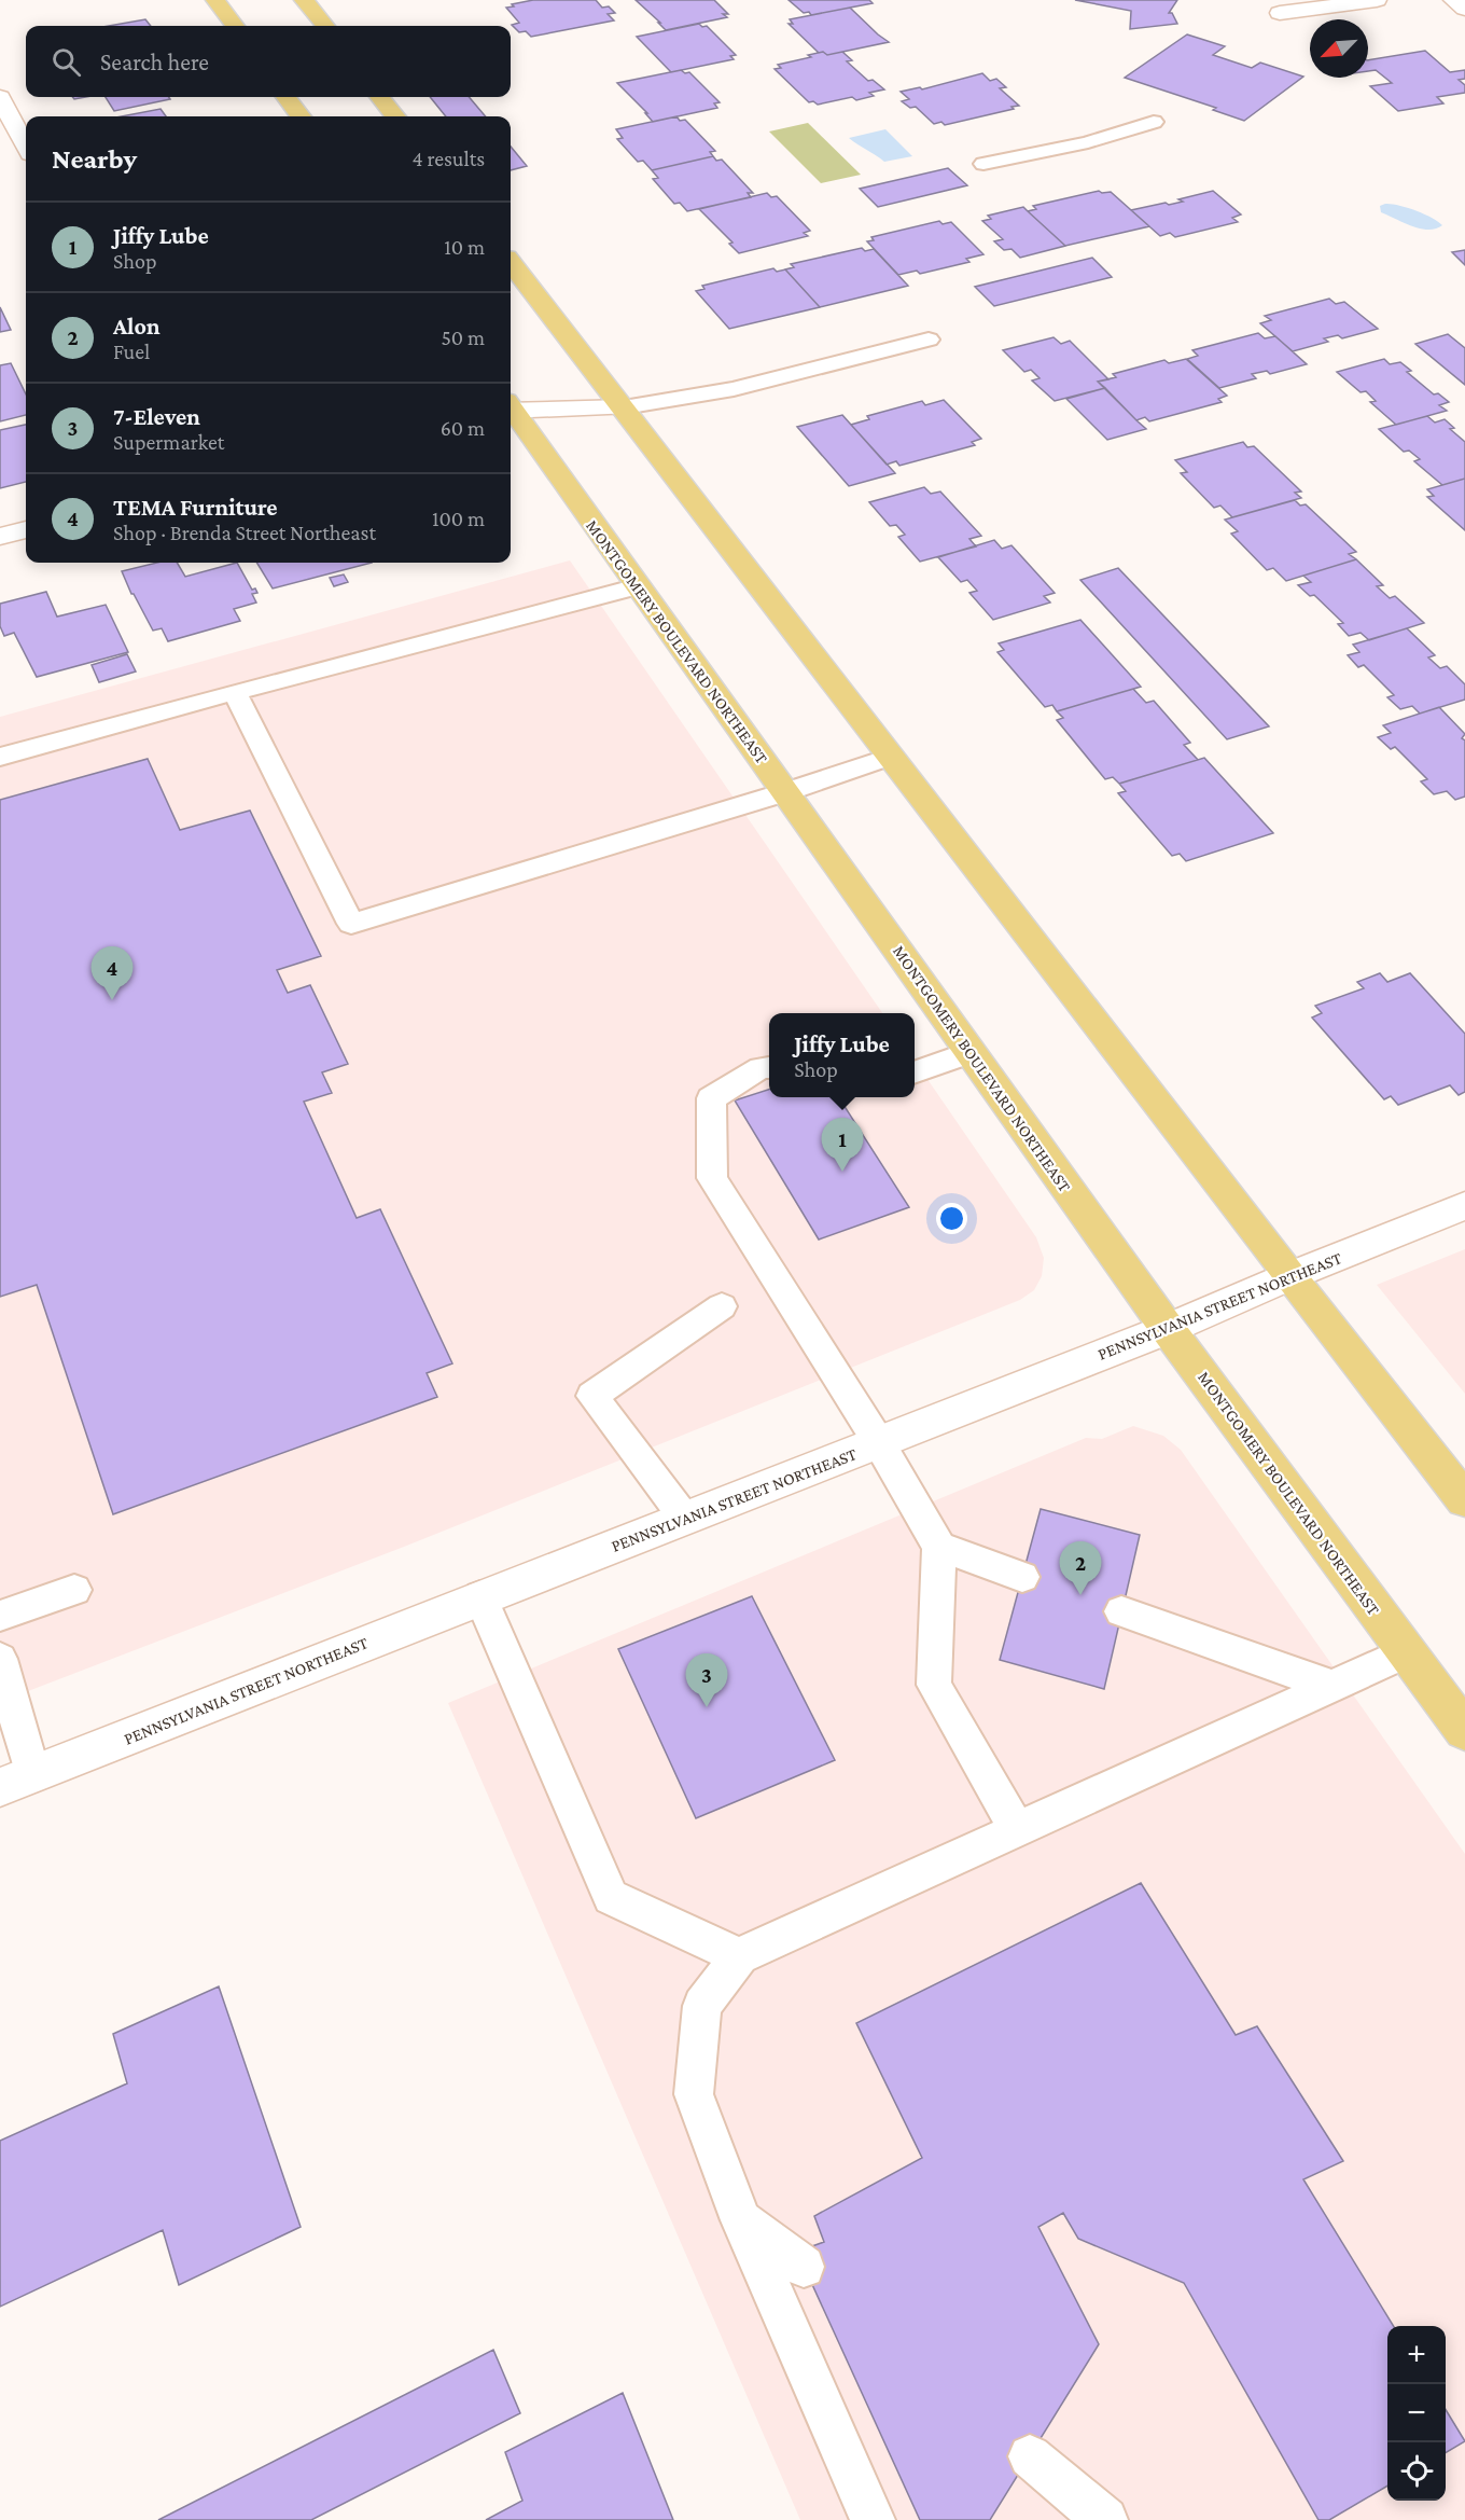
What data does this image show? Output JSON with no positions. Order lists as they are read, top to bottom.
{
  "streets": {
    "main road": ["MONTGOMERY BOULEVARD NORTHEAST"],
    "street": ["PENNSYLVANIA STREET NORTHEAST"]
  },
  "crossings": [
    ["MONTGOMERY BOULEVARD NORTHEAST", "PENNSYLVANIA STREET NORTHEAST"]
  ],
  "north": "bottom left",
  "page": {
    "search": "Search here",
    "heading": ["Nearby", "4 results"],
    "list": [
      {
        "mark": "1",
        "name": "Jiffy Lube",
        "note": "Shop",
        "value": "10 m"
      },
      {
        "mark": "2",
        "name": "Alon",
        "note": "Fuel",
        "value": "50 m"
      },
      {
        "mark": "3",
        "name": "7-Eleven",
        "note": "Supermarket",
        "value": "60 m"
      },
      {
        "mark": "4",
        "name": "TEMA Furniture",
        "note": "Shop · Brenda Street Northeast",
        "value": "100 m"
      }
    ],
    "pins": [
      "4",
      "1",
      "2",
      "3"
    ],
    "popup": ["Jiffy Lube", "Shop"],
    "map_buttons": ["+", "−"]
  }
}
